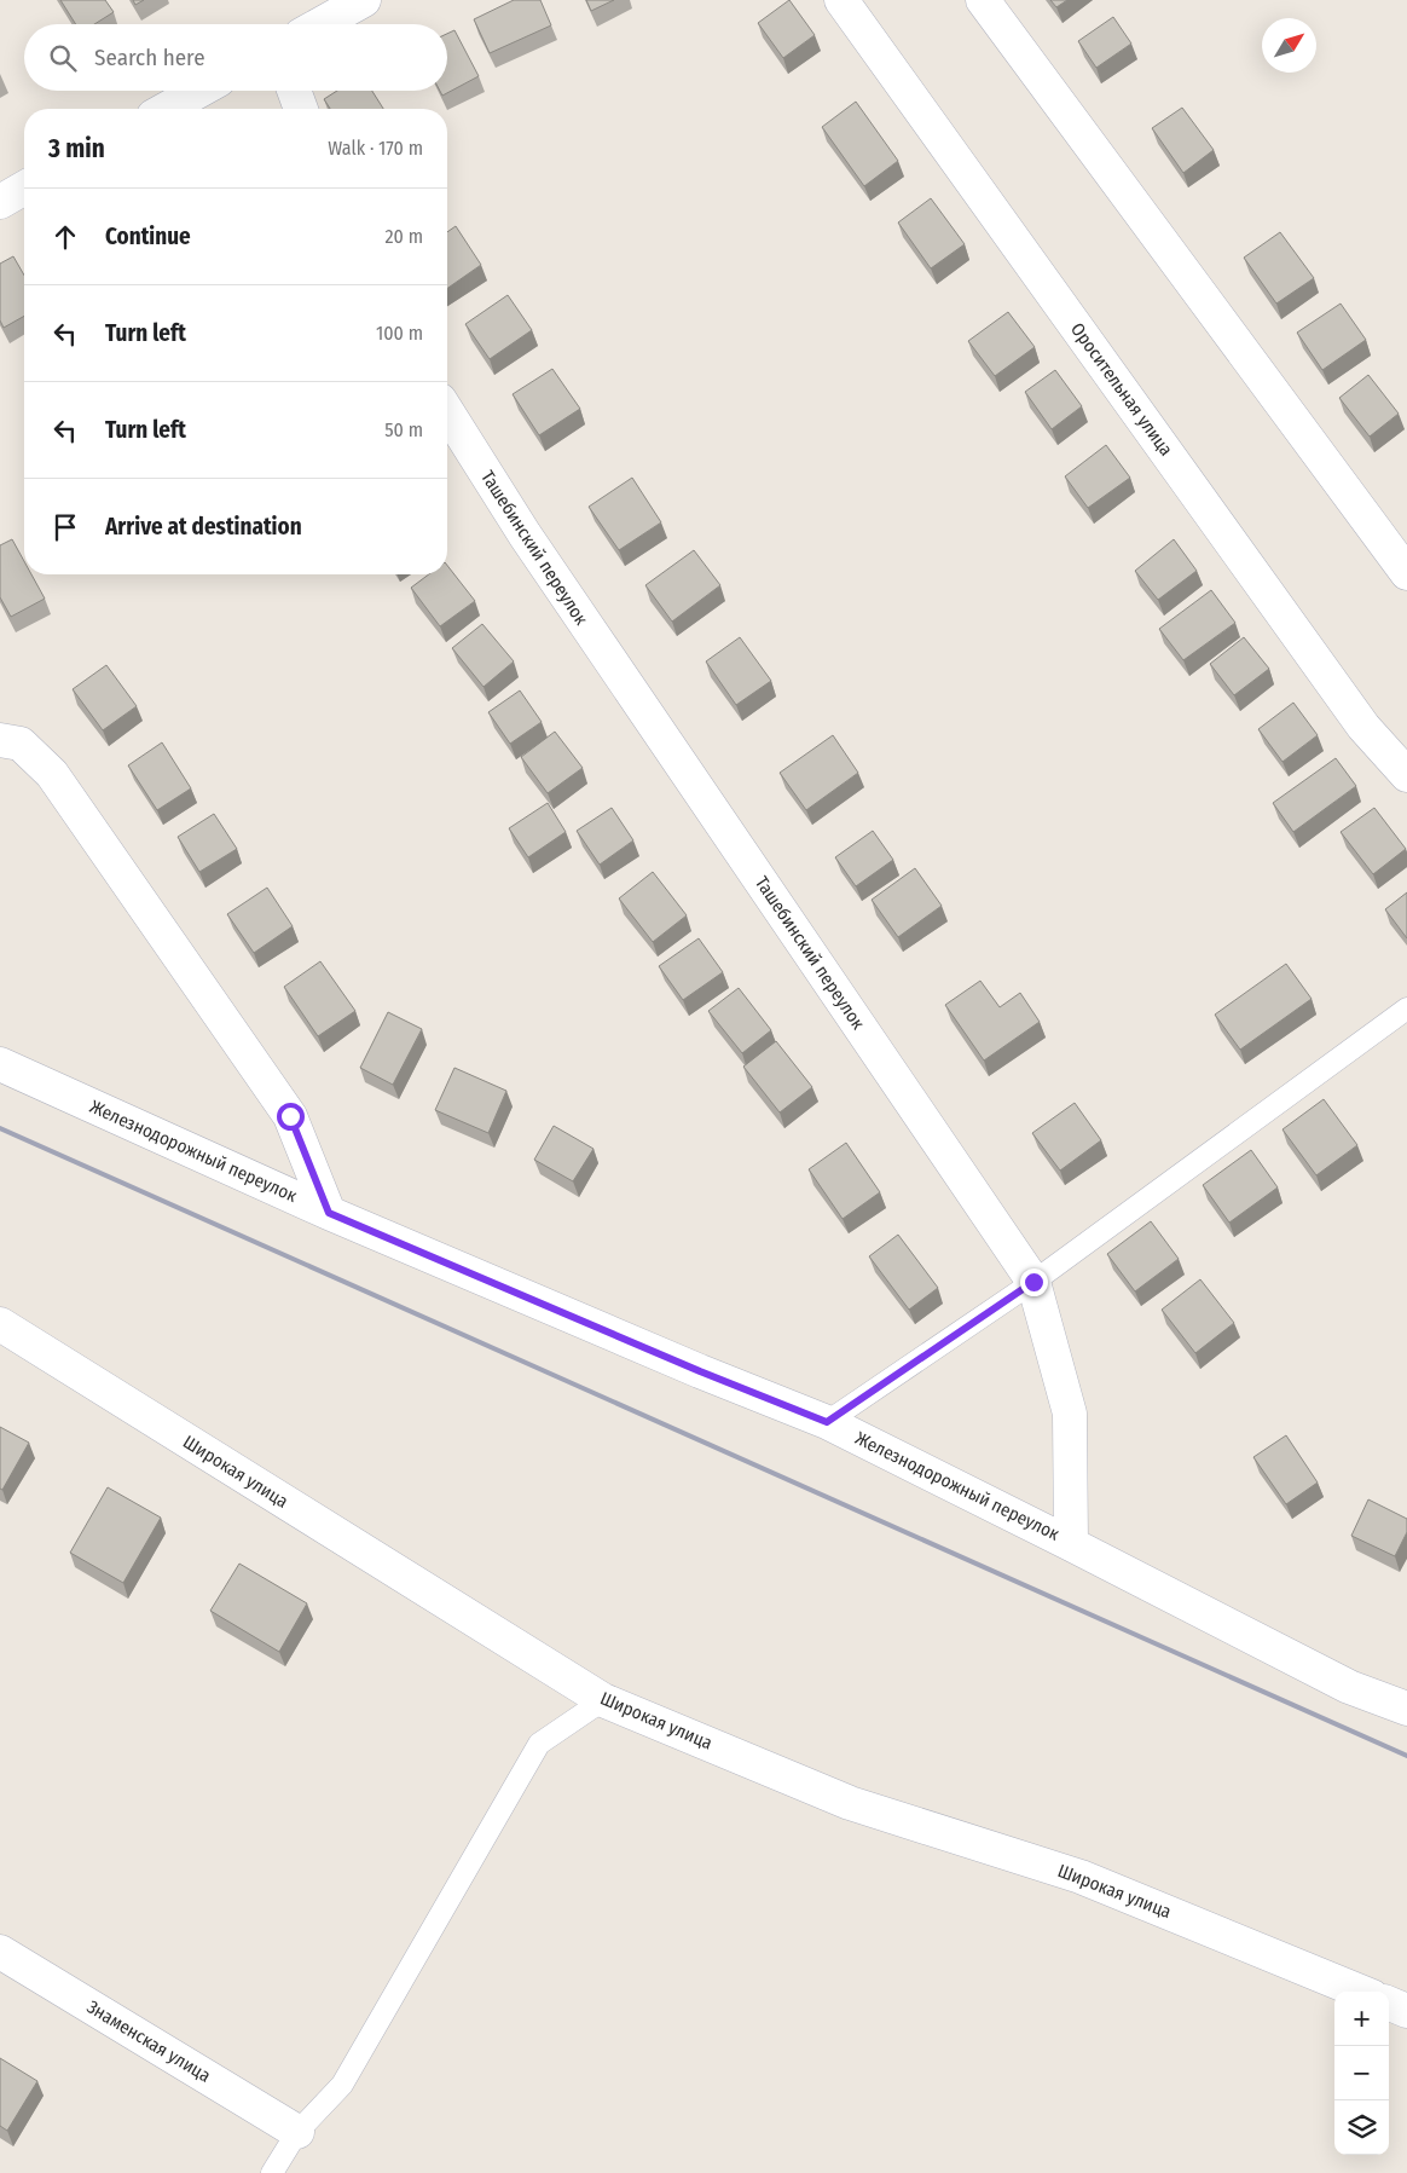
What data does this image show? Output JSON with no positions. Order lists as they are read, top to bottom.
{
  "streets": {
    "street": [
      "Оросительная улица",
      "Ташебинский переулок",
      "Железнодорожный переулок",
      "Широкая улица",
      "Знаменская улица"
    ]
  },
  "crossings": [
    ["Ташебинский переулок", "Железнодорожный переулок"]
  ],
  "north": "top right",
  "page": {
    "search": "Search here",
    "heading": ["3 min", "Walk · 170 m"],
    "list": [
      ["Continue", "20 m"],
      ["Turn left", "100 m"],
      ["Turn left", "50 m"],
      "Arrive at destination"
    ],
    "map_buttons": ["+", "−"]
  }
}
